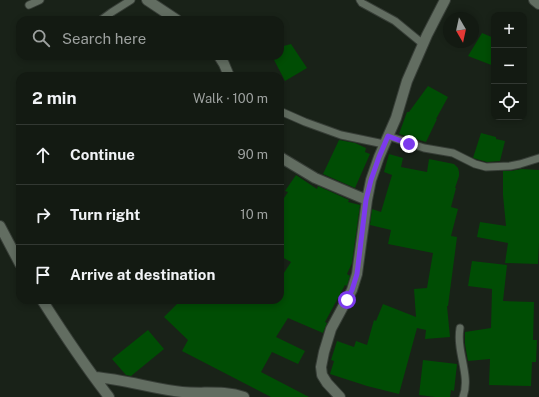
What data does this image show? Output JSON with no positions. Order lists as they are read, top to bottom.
{
  "north": "bottom",
  "page": {
    "map_buttons": ["+", "−"],
    "search": "Search here",
    "heading": ["2 min", "Walk · 100 m"],
    "list": [
      ["Continue", "90 m"],
      ["Turn right", "10 m"],
      "Arrive at destination"
    ]
  }
}
